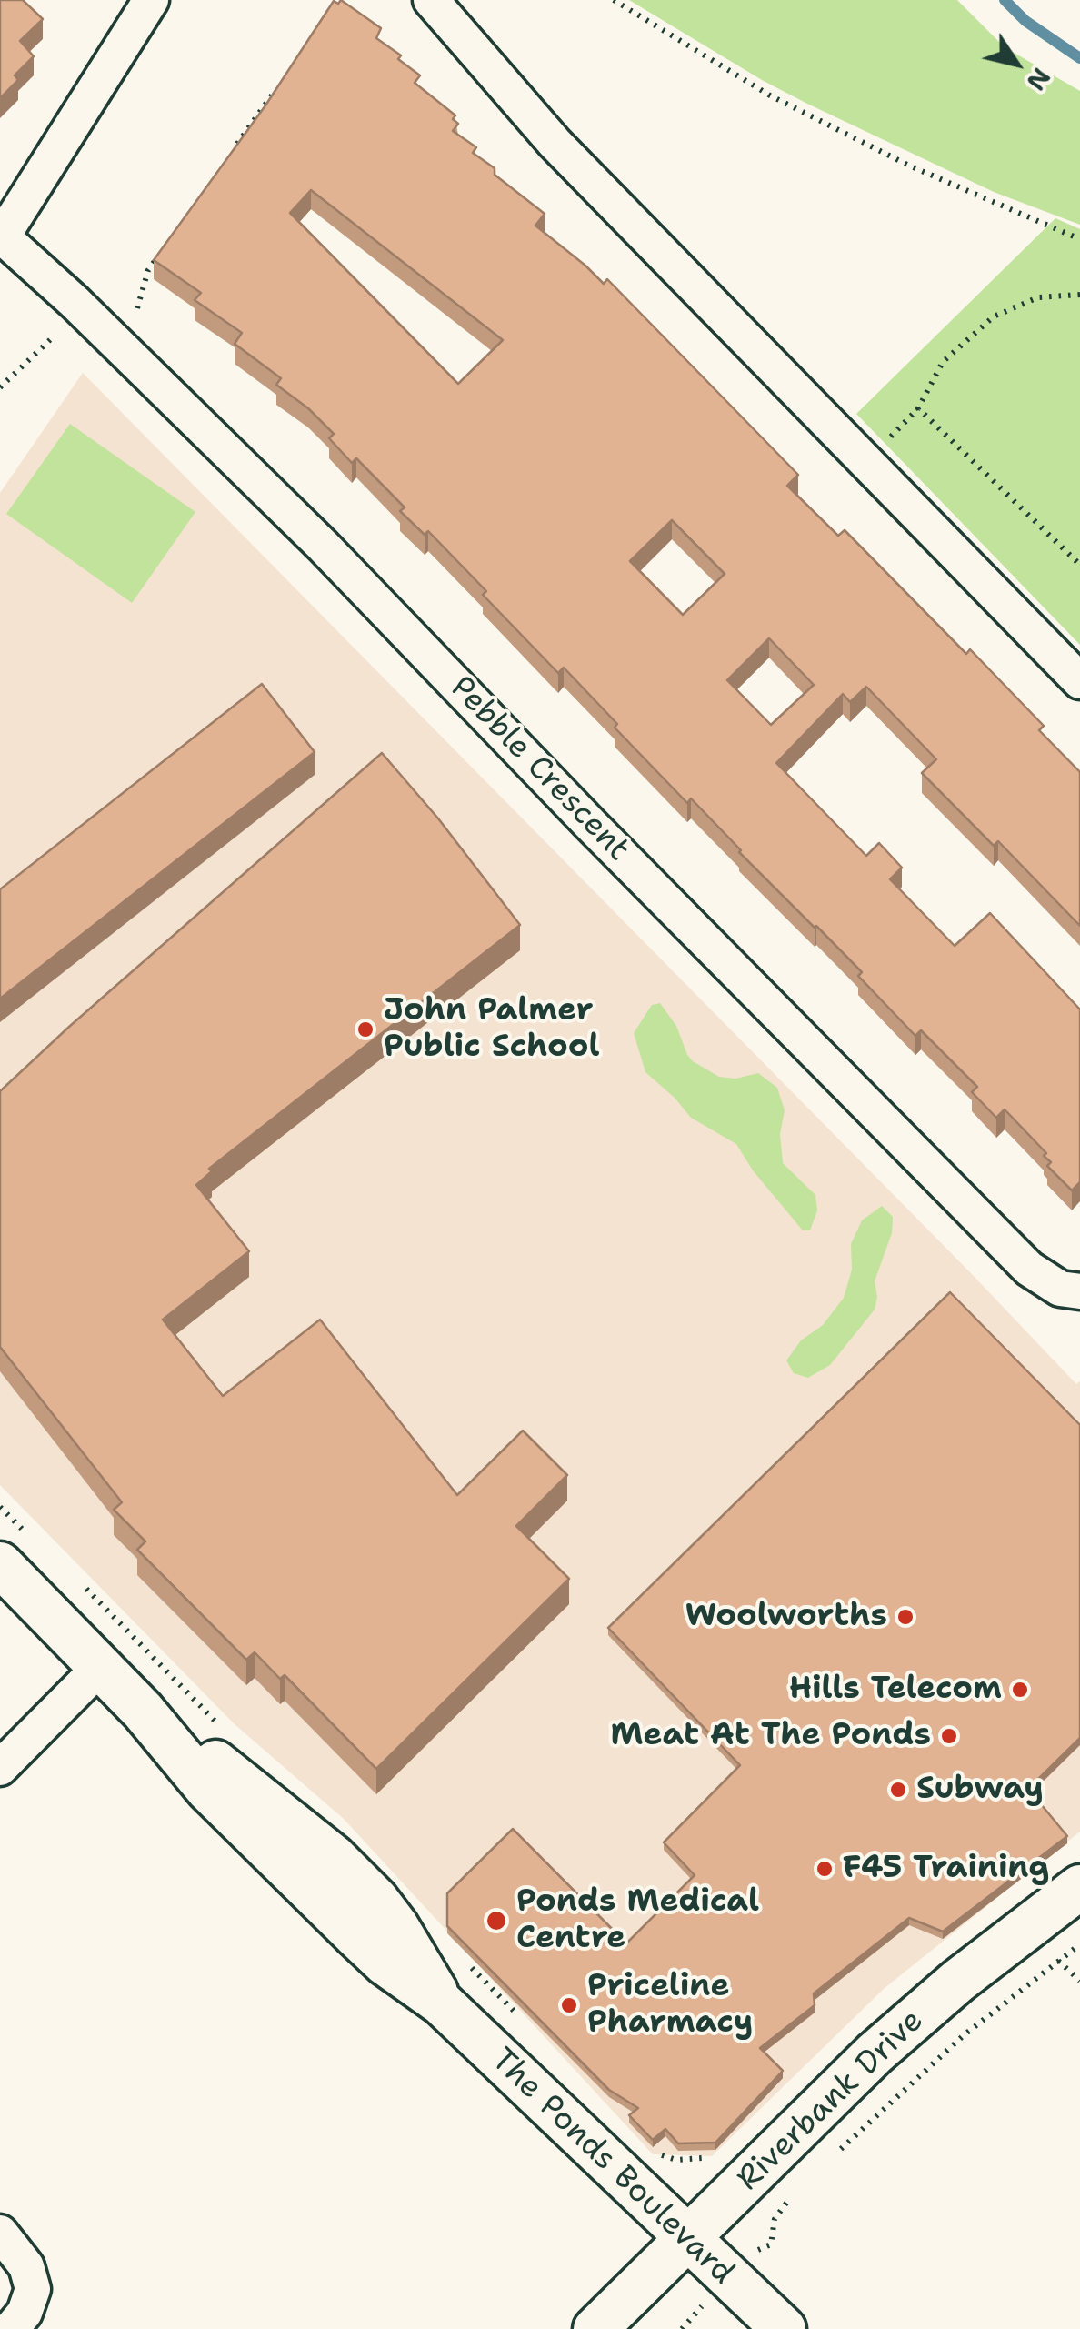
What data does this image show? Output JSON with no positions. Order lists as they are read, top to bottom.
{
  "streets": {
    "street": ["Pebble Crescent", "Riverbank Drive", "The Ponds Boulevard"]
  },
  "crossings": [
    ["Riverbank Drive", "The Ponds Boulevard"]
  ],
  "places": [
    "John Palmer Public School",
    "Woolworths",
    "Hills Telecom",
    "Meat At The Ponds",
    "Subway",
    "F45 Training",
    "Ponds Medical Centre",
    "Priceline Pharmacy"
  ],
  "north": "bottom right"
}
